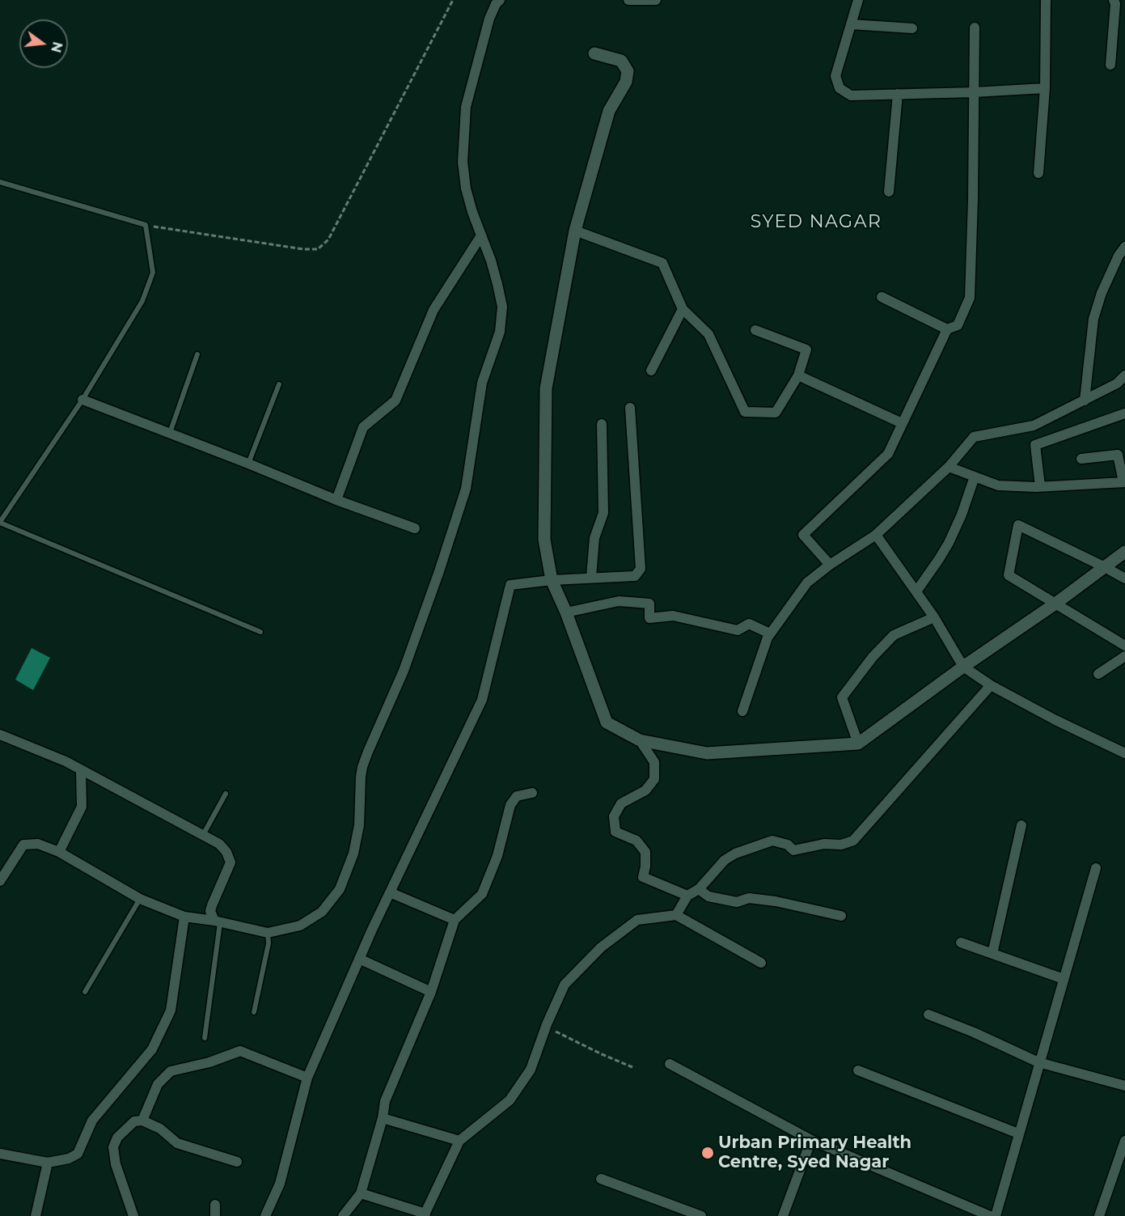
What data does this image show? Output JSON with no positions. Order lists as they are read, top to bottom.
{
  "districts": ["SYED NAGAR"],
  "places": ["Urban Primary Health Centre, Syed Nagar"],
  "north": "right"
}
